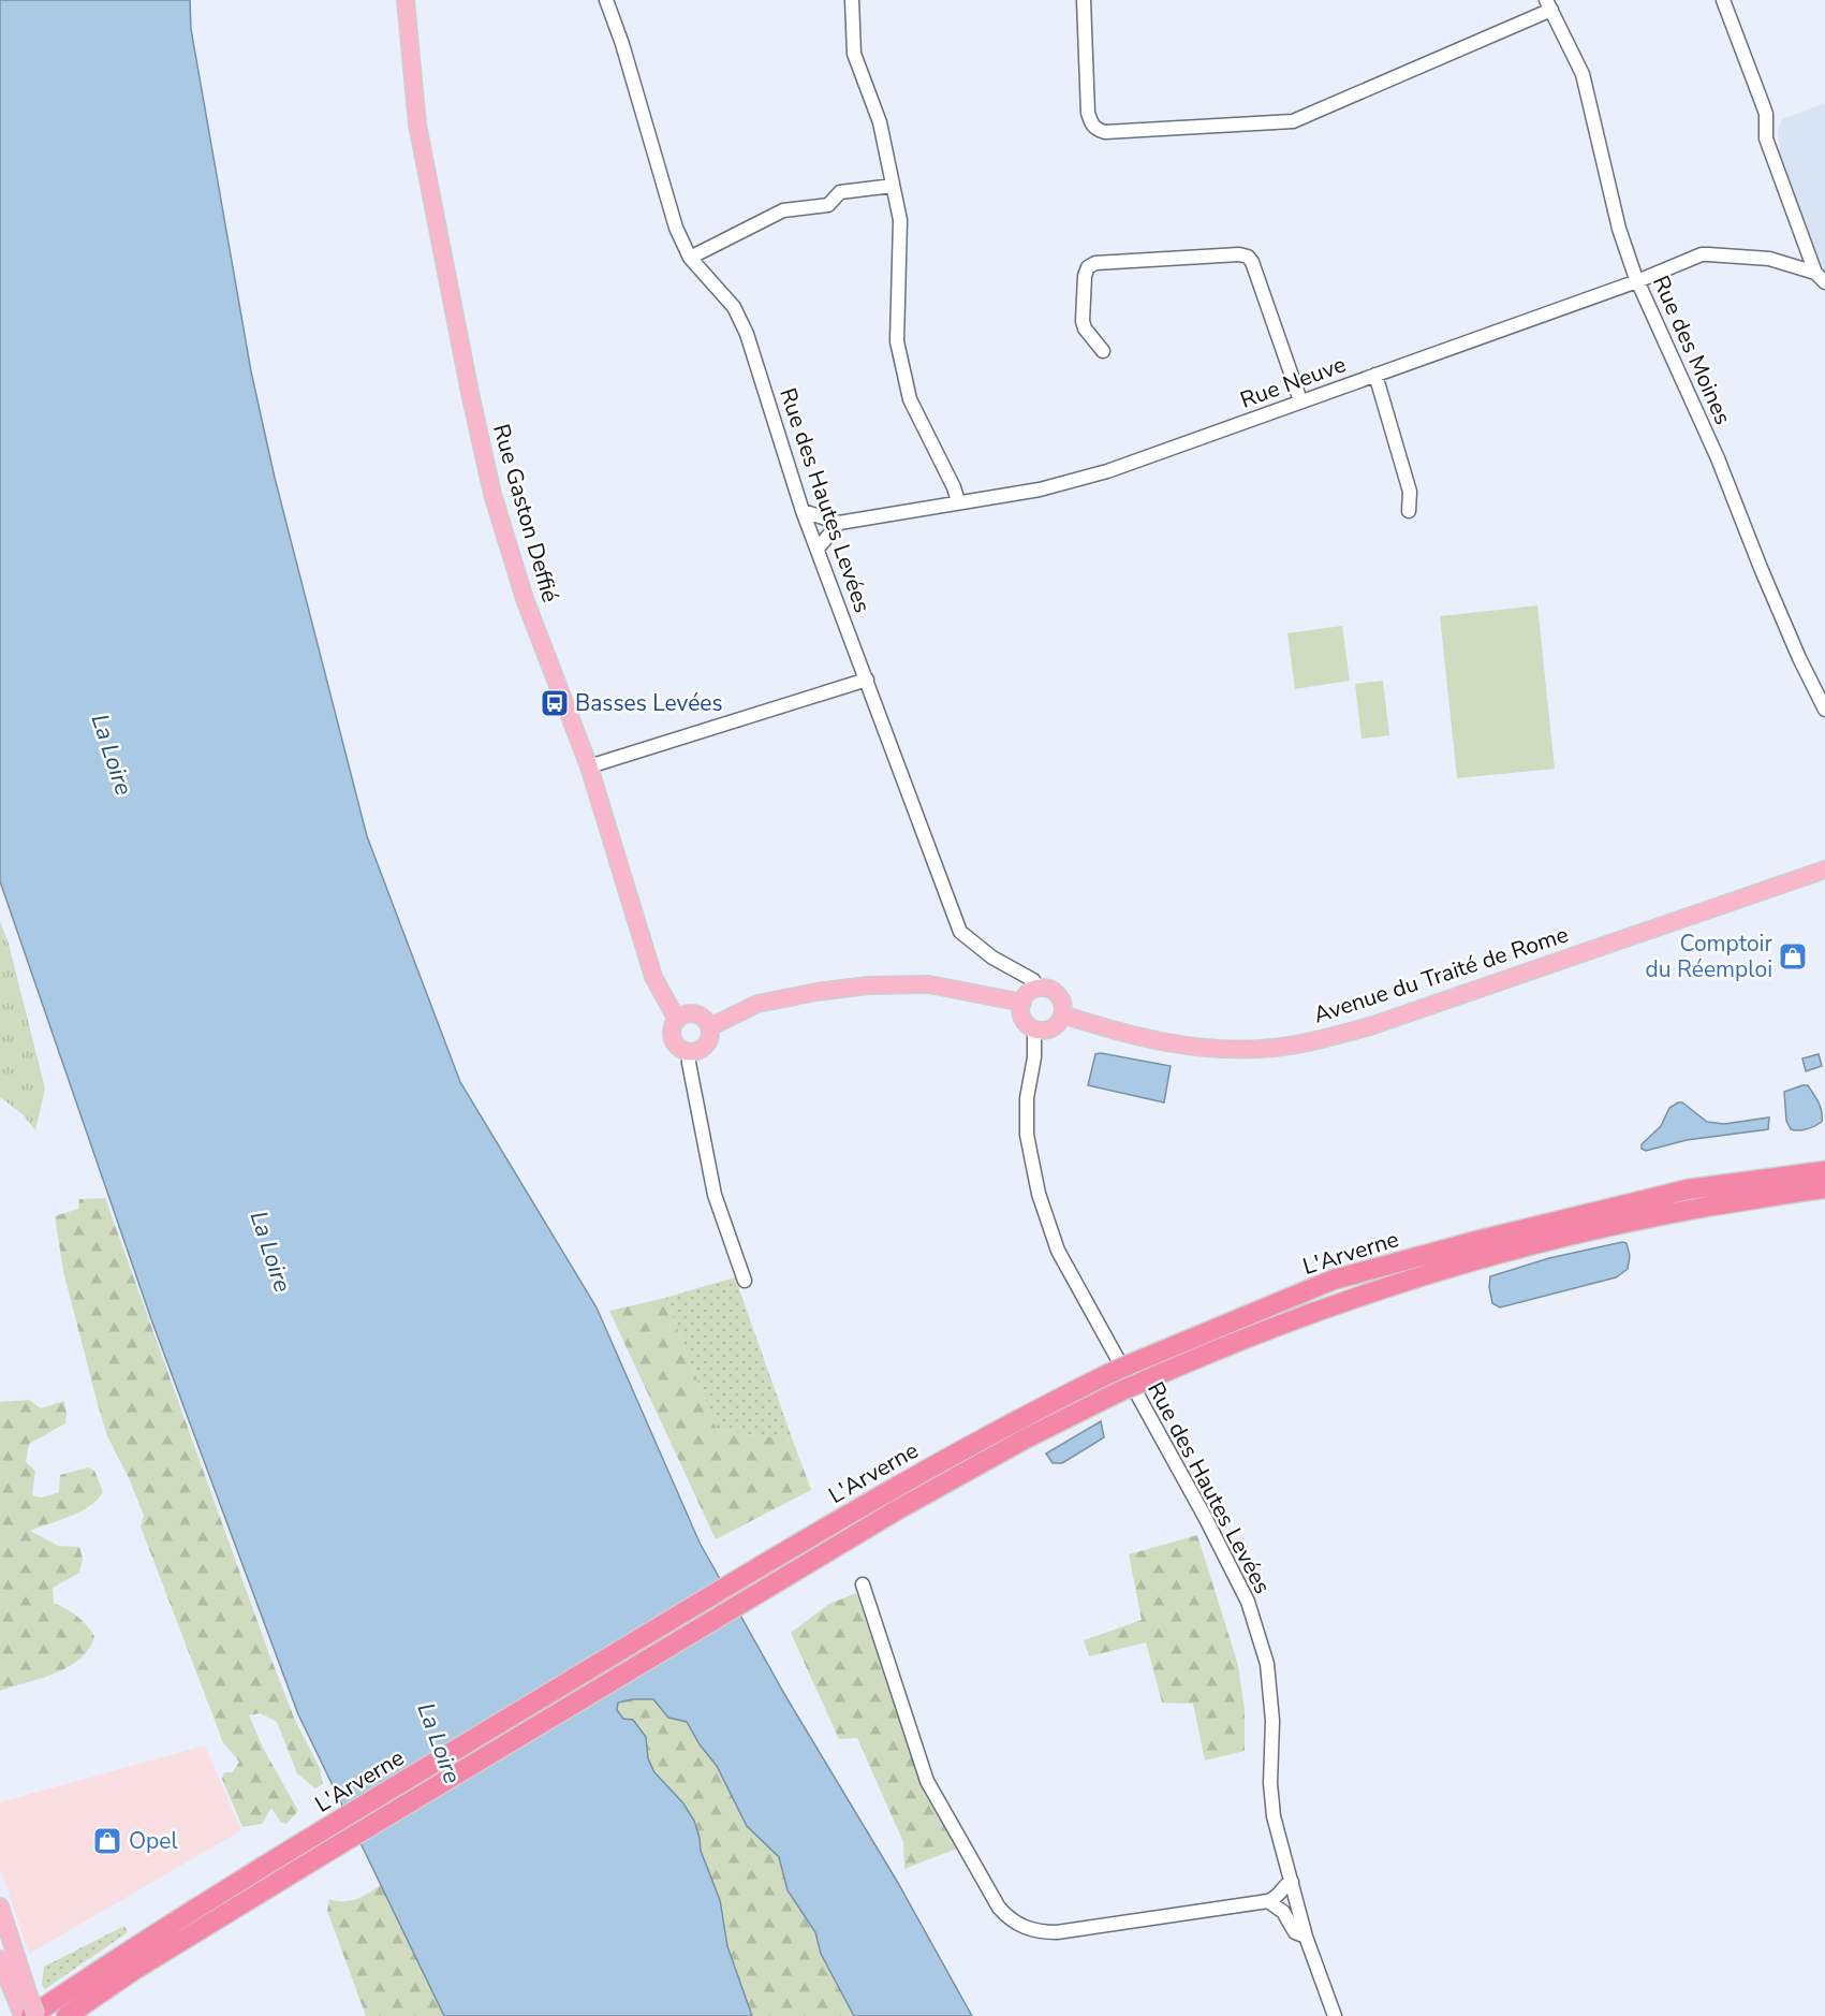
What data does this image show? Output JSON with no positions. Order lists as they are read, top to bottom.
{
  "streets": {
    "highway": ["L'Arverne"],
    "main road": ["Rue Gaston Deffié", "Avenue du Traité de Rome"],
    "street": ["Rue des Moines", "Rue Neuve", "Rue des Hautes Levées"]
  },
  "crossings": [
    ["Rue des Moines", "Rue Neuve"],
    ["Rue des Hautes Levées", "Avenue du Traité de Rome"]
  ],
  "water": ["La Loire"],
  "places": {
    "bus stop": ["Basses Levées"],
    "shop": ["Comptoir du Réemploi", "Opel"]
  }
}
